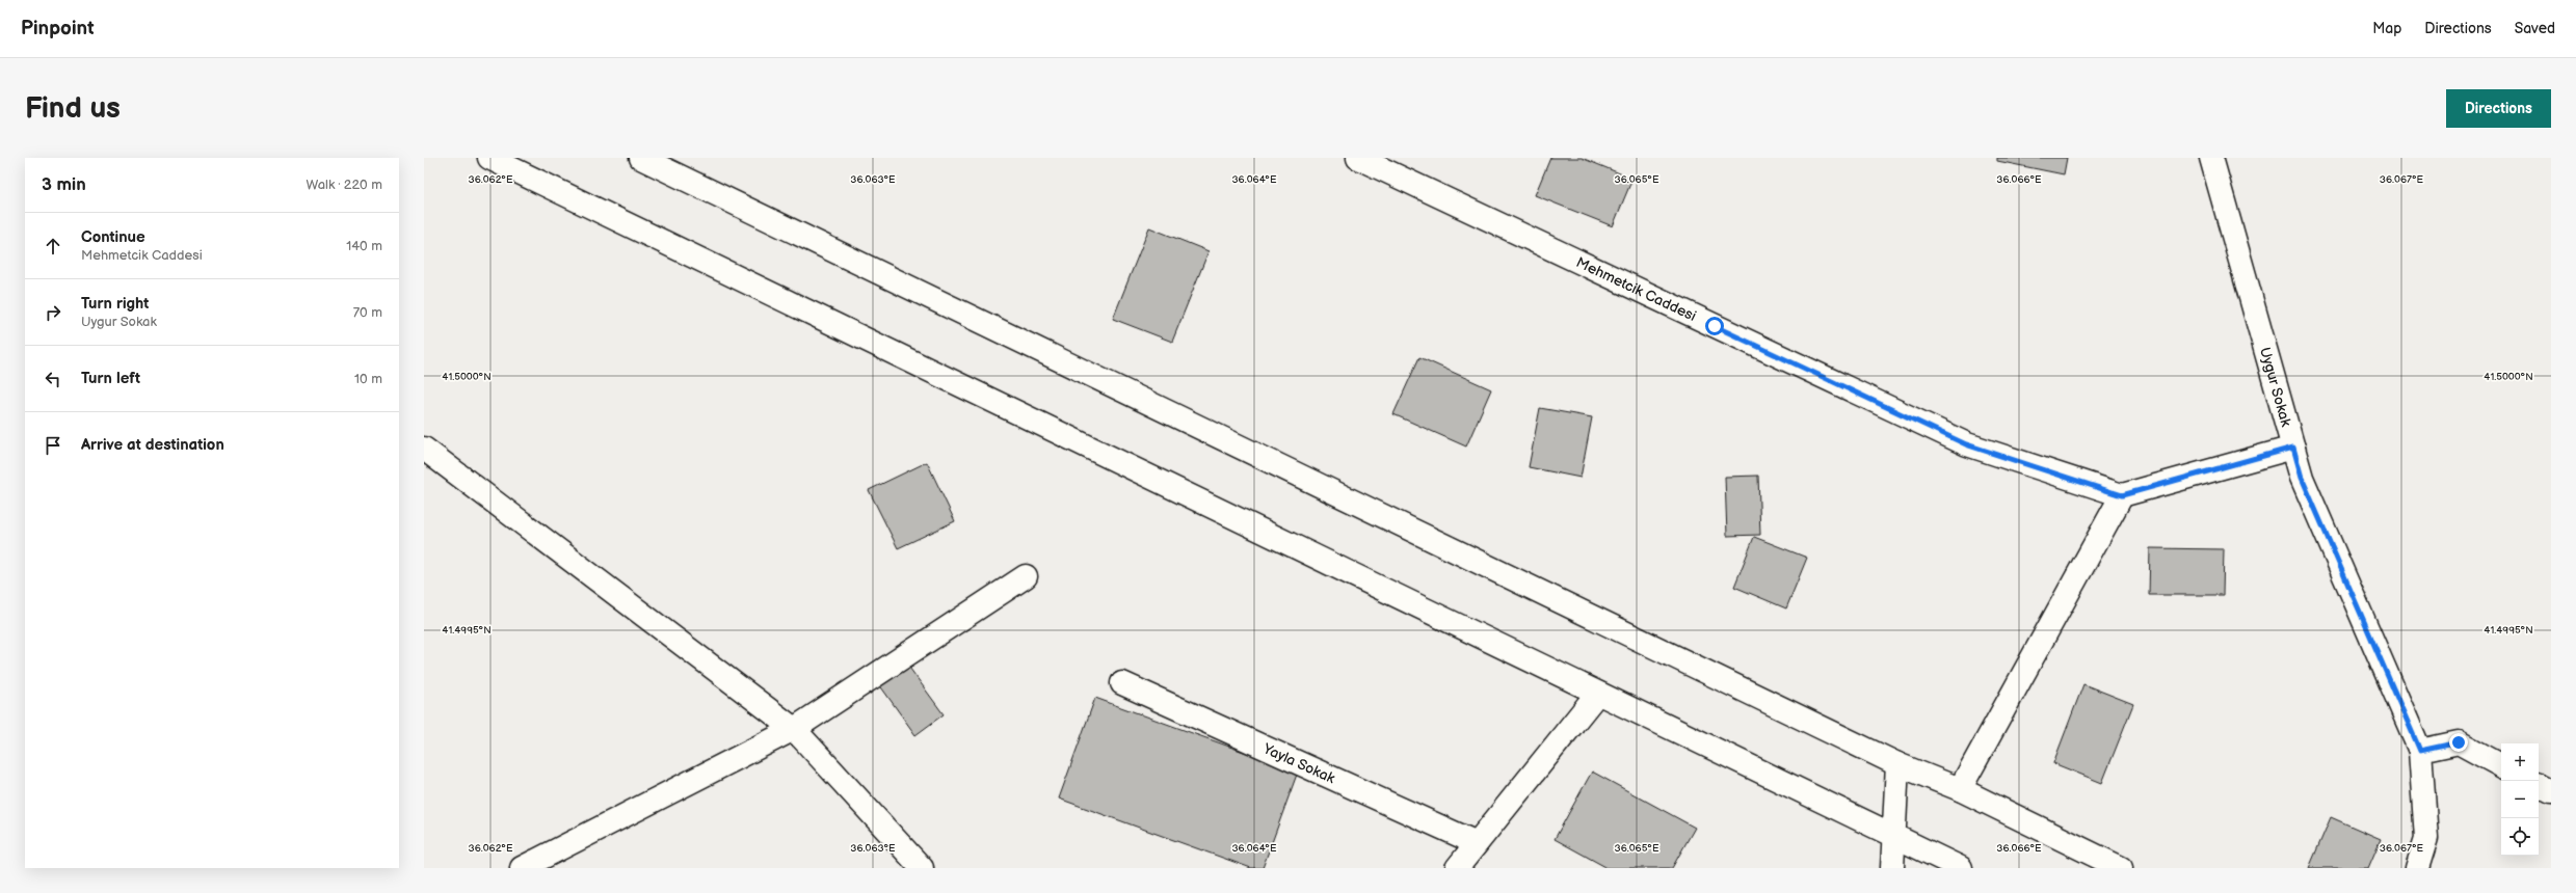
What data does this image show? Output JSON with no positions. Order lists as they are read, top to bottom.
{
  "streets": {
    "main road": ["Mehmetcik Caddesi", "Uygur Sokak", "Yayla Sokak"]
  },
  "page": {
    "header": "Pinpoint",
    "nav": ["Map", "Directions", "Saved"],
    "buttons": "Directions",
    "title": "Find us",
    "heading": ["3 min", "Walk · 220 m"],
    "list": [
      ["Continue", "Mehmetcik Caddesi", "140 m"],
      ["Turn right", "Uygur Sokak", "70 m"],
      ["Turn left", "10 m"],
      "Arrive at destination"
    ],
    "map_buttons": ["+", "−"]
  },
  "coordinates": [
    "36.062°E",
    "36.063°E",
    "36.064°E",
    "36.065°E",
    "36.066°E",
    "36.067°E",
    "41.5000°N",
    "41.4995°N"
  ]
}
